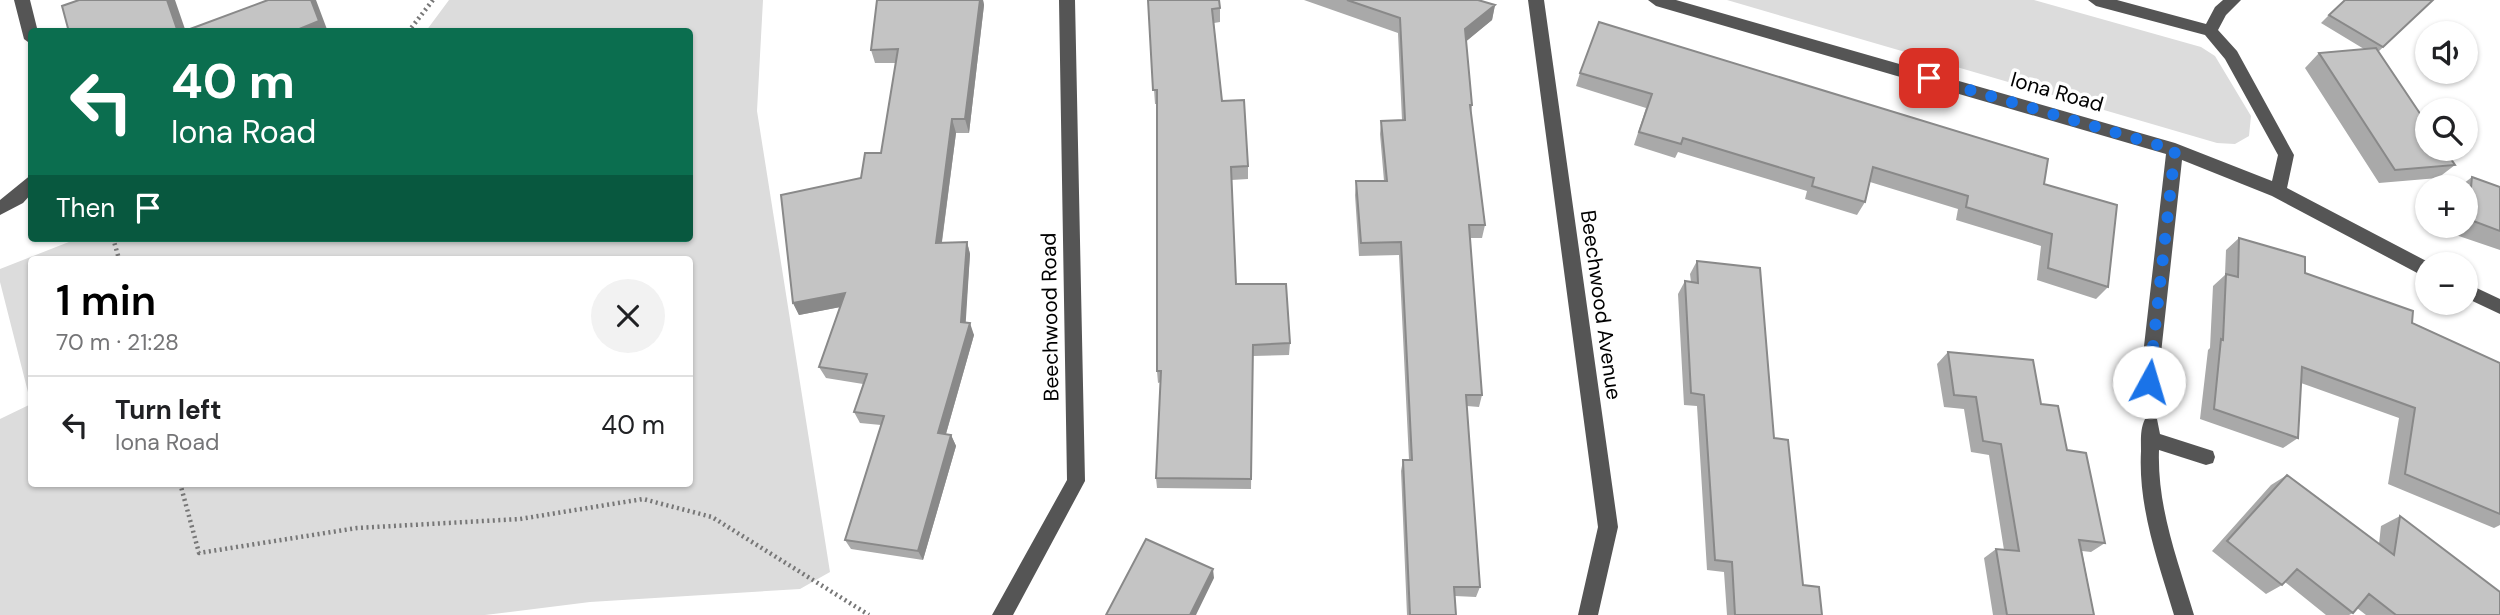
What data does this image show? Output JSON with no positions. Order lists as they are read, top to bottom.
{
  "streets": {
    "street": ["Iona Road", "Beechwood Avenue", "Beechwood Road"]
  },
  "page": {
    "map_buttons": ["+", "−"],
    "turn": ["40 m", "Iona Road"],
    "then": "Then",
    "heading": ["1 min", "70 m · 21:28"],
    "list": [
      {
        "name": "Turn left",
        "note": "Iona Road",
        "value": "40 m"
      }
    ]
  }
}
